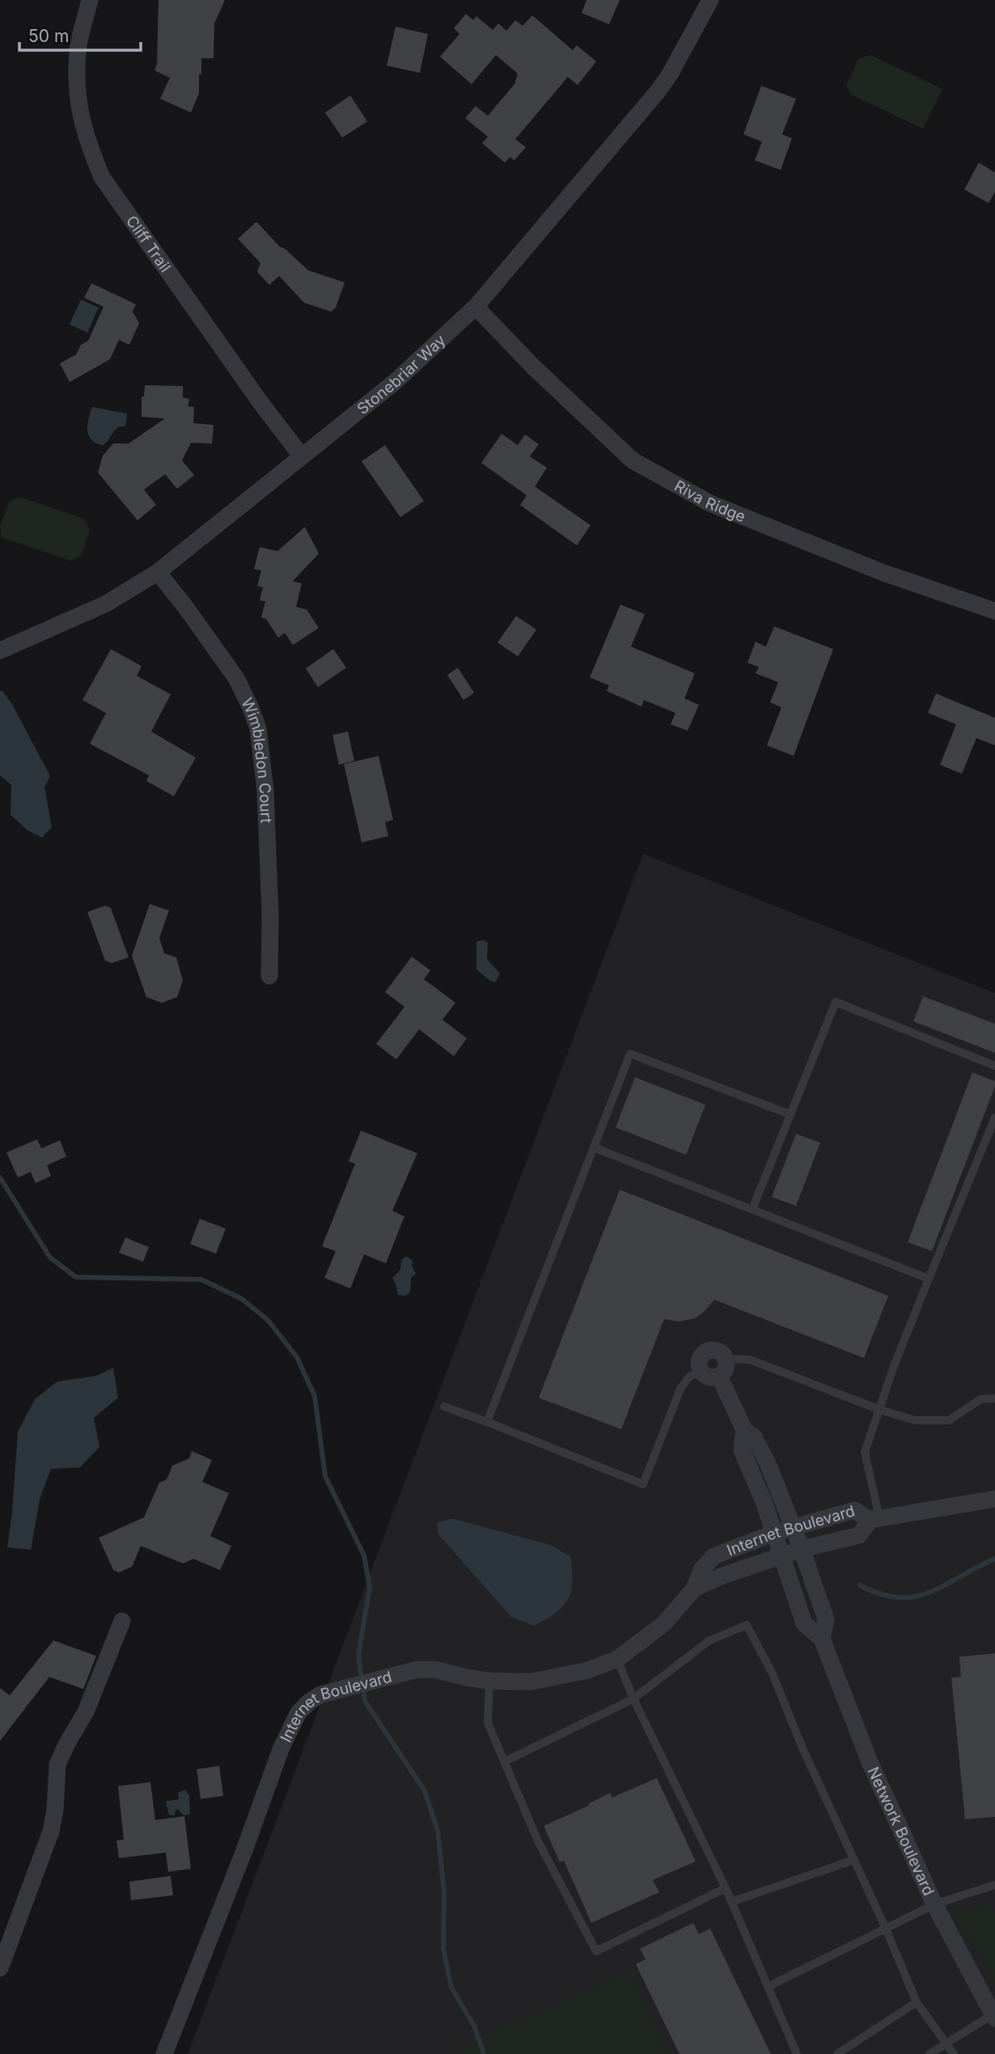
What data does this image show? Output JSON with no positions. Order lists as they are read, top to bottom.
{
  "streets": {
    "street": [
      "Cliff Trail",
      "Stonebriar Way",
      "Riva Ridge",
      "Wimbledon Court",
      "Internet Boulevard",
      "Network Boulevard"
    ]
  },
  "crossings": [
    ["Cliff Trail", "Stonebriar Way"],
    ["Stonebriar Way", "Riva Ridge"],
    ["Stonebriar Way", "Wimbledon Court"],
    ["Internet Boulevard", "Network Boulevard"]
  ],
  "scale_bar": "50 m"
}
